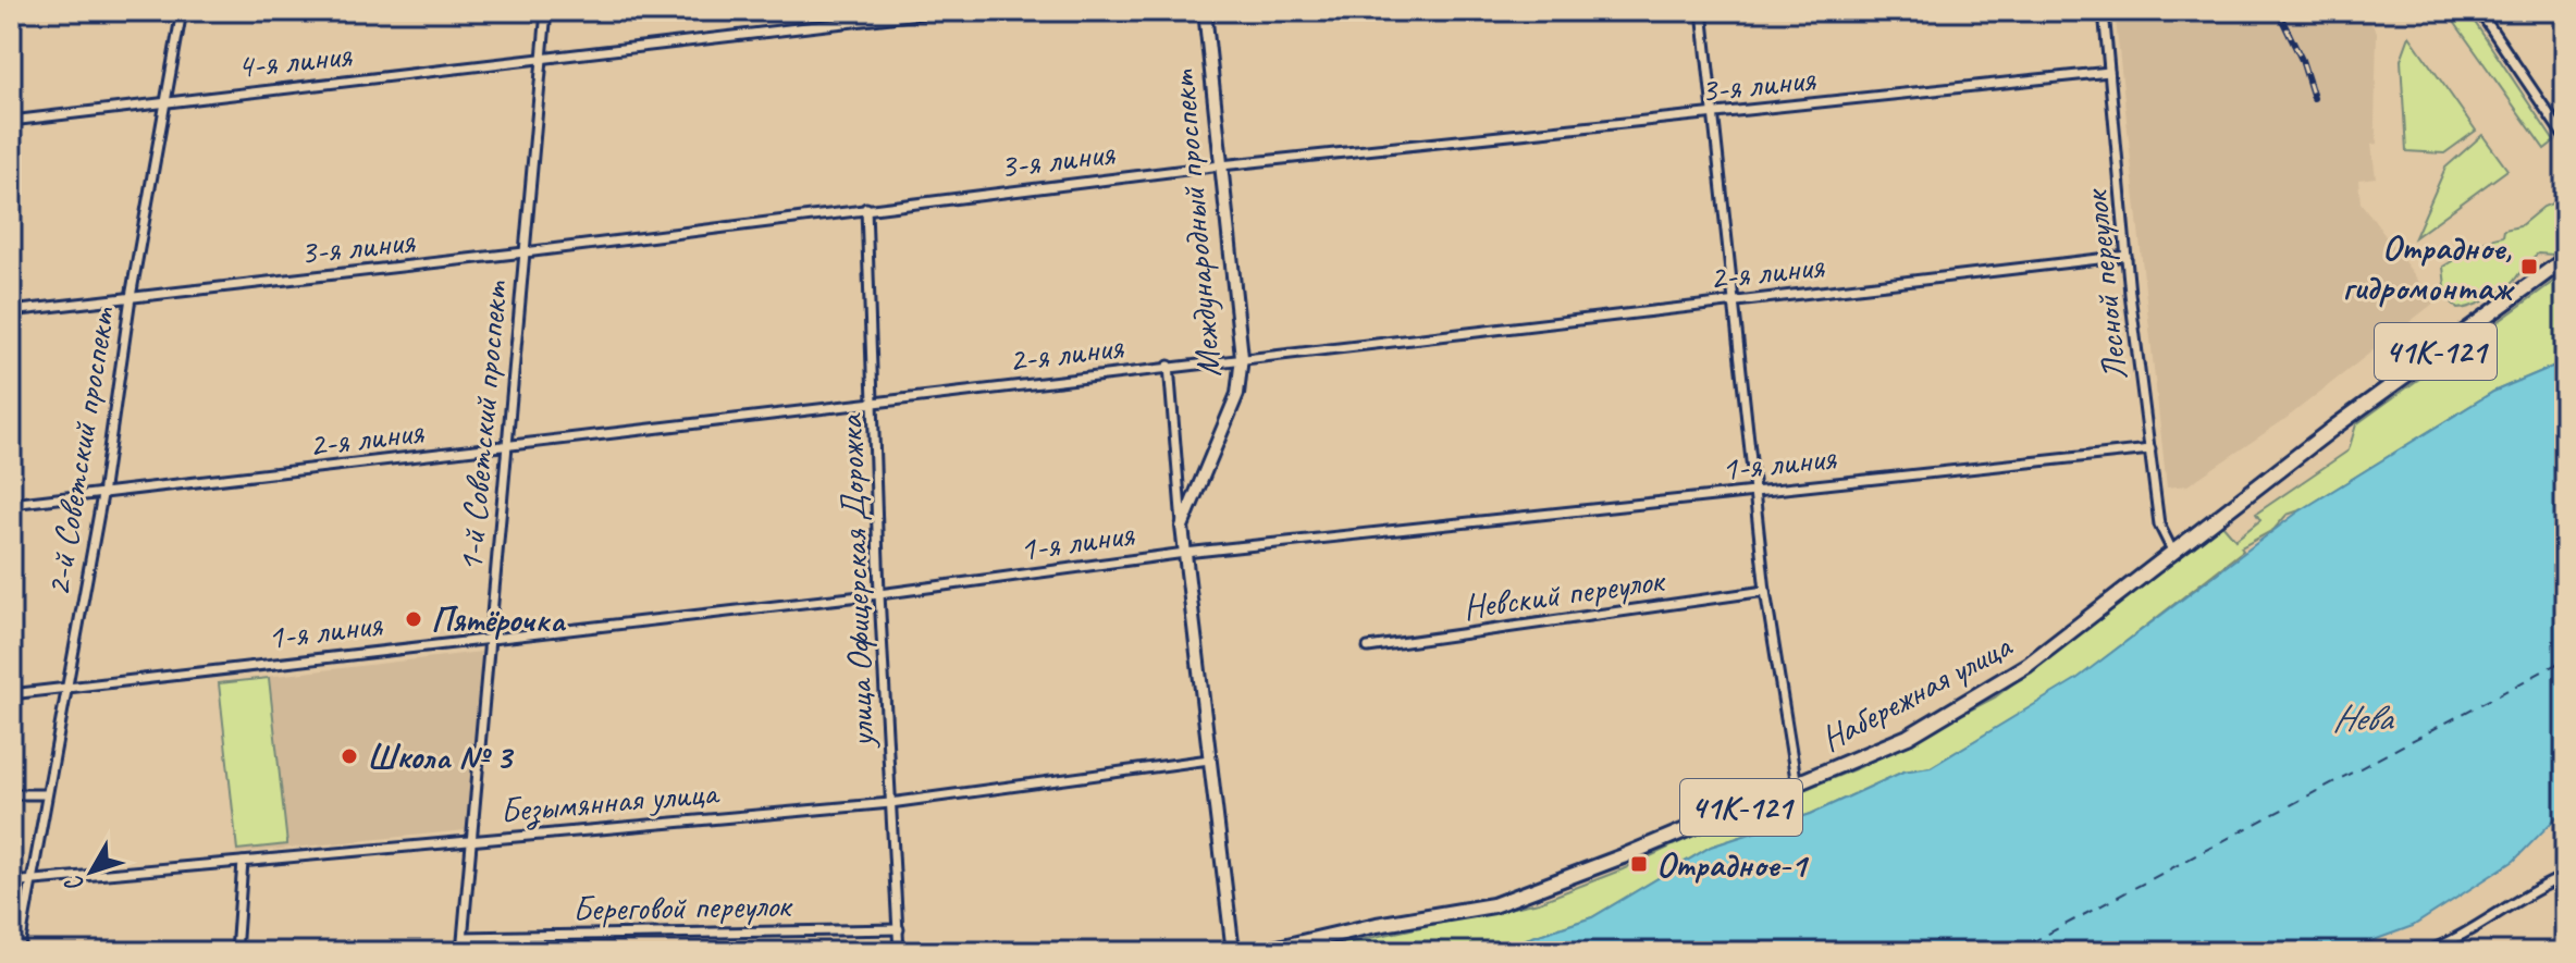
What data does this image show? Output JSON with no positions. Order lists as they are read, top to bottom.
{
  "streets": {
    "main road": ["41К-121", "Набережная улица"],
    "street": [
      "4-я линия",
      "3-я линия",
      "Международный проспект",
      "2-я линия",
      "Лесной переулок",
      "1-й Советский проспект",
      "2-й Советский проспект",
      "1-я линия",
      "улица Офицерская Дорожка",
      "Невский переулок",
      "Безымянная улица",
      "Береговой переулок"
    ]
  },
  "crossings": [
    ["4-я линия", "1-й Советский проспект"],
    ["4-я линия", "2-й Советский проспект"],
    ["3-я линия", "Международный проспект"],
    ["3-я линия", "Лесной переулок"],
    ["3-я линия", "1-й Советский проспект"],
    ["3-я линия", "2-й Советский проспект"],
    ["3-я линия", "улица Офицерская Дорожка"],
    ["Международный проспект", "2-я линия"],
    ["Международный проспект", "1-я линия"],
    ["Международный проспект", "Безымянная улица"],
    ["2-я линия", "Лесной переулок"],
    ["2-я линия", "1-й Советский проспект"],
    ["2-я линия", "2-й Советский проспект"],
    ["2-я линия", "улица Офицерская Дорожка"],
    ["Лесной переулок", "41К-121"],
    ["Лесной переулок", "1-я линия"],
    ["Лесной переулок", "Набережная улица"],
    ["41К-121", "Набережная улица"],
    ["1-й Советский проспект", "1-я линия"],
    ["1-й Советский проспект", "Безымянная улица"],
    ["1-й Советский проспект", "Береговой переулок"],
    ["2-й Советский проспект", "1-я линия"],
    ["2-й Советский проспект", "Безымянная улица"],
    ["1-я линия", "улица Офицерская Дорожка"],
    ["улица Офицерская Дорожка", "Безымянная улица"],
    ["улица Офицерская Дорожка", "Береговой переулок"]
  ],
  "water": ["Нева"],
  "places": {
    "transit": ["Отрадное, гидромонтаж", "Отрадное-1"],
    "other": ["Пятёрочка", "Школа № 3"]
  },
  "north": "bottom left"
}
